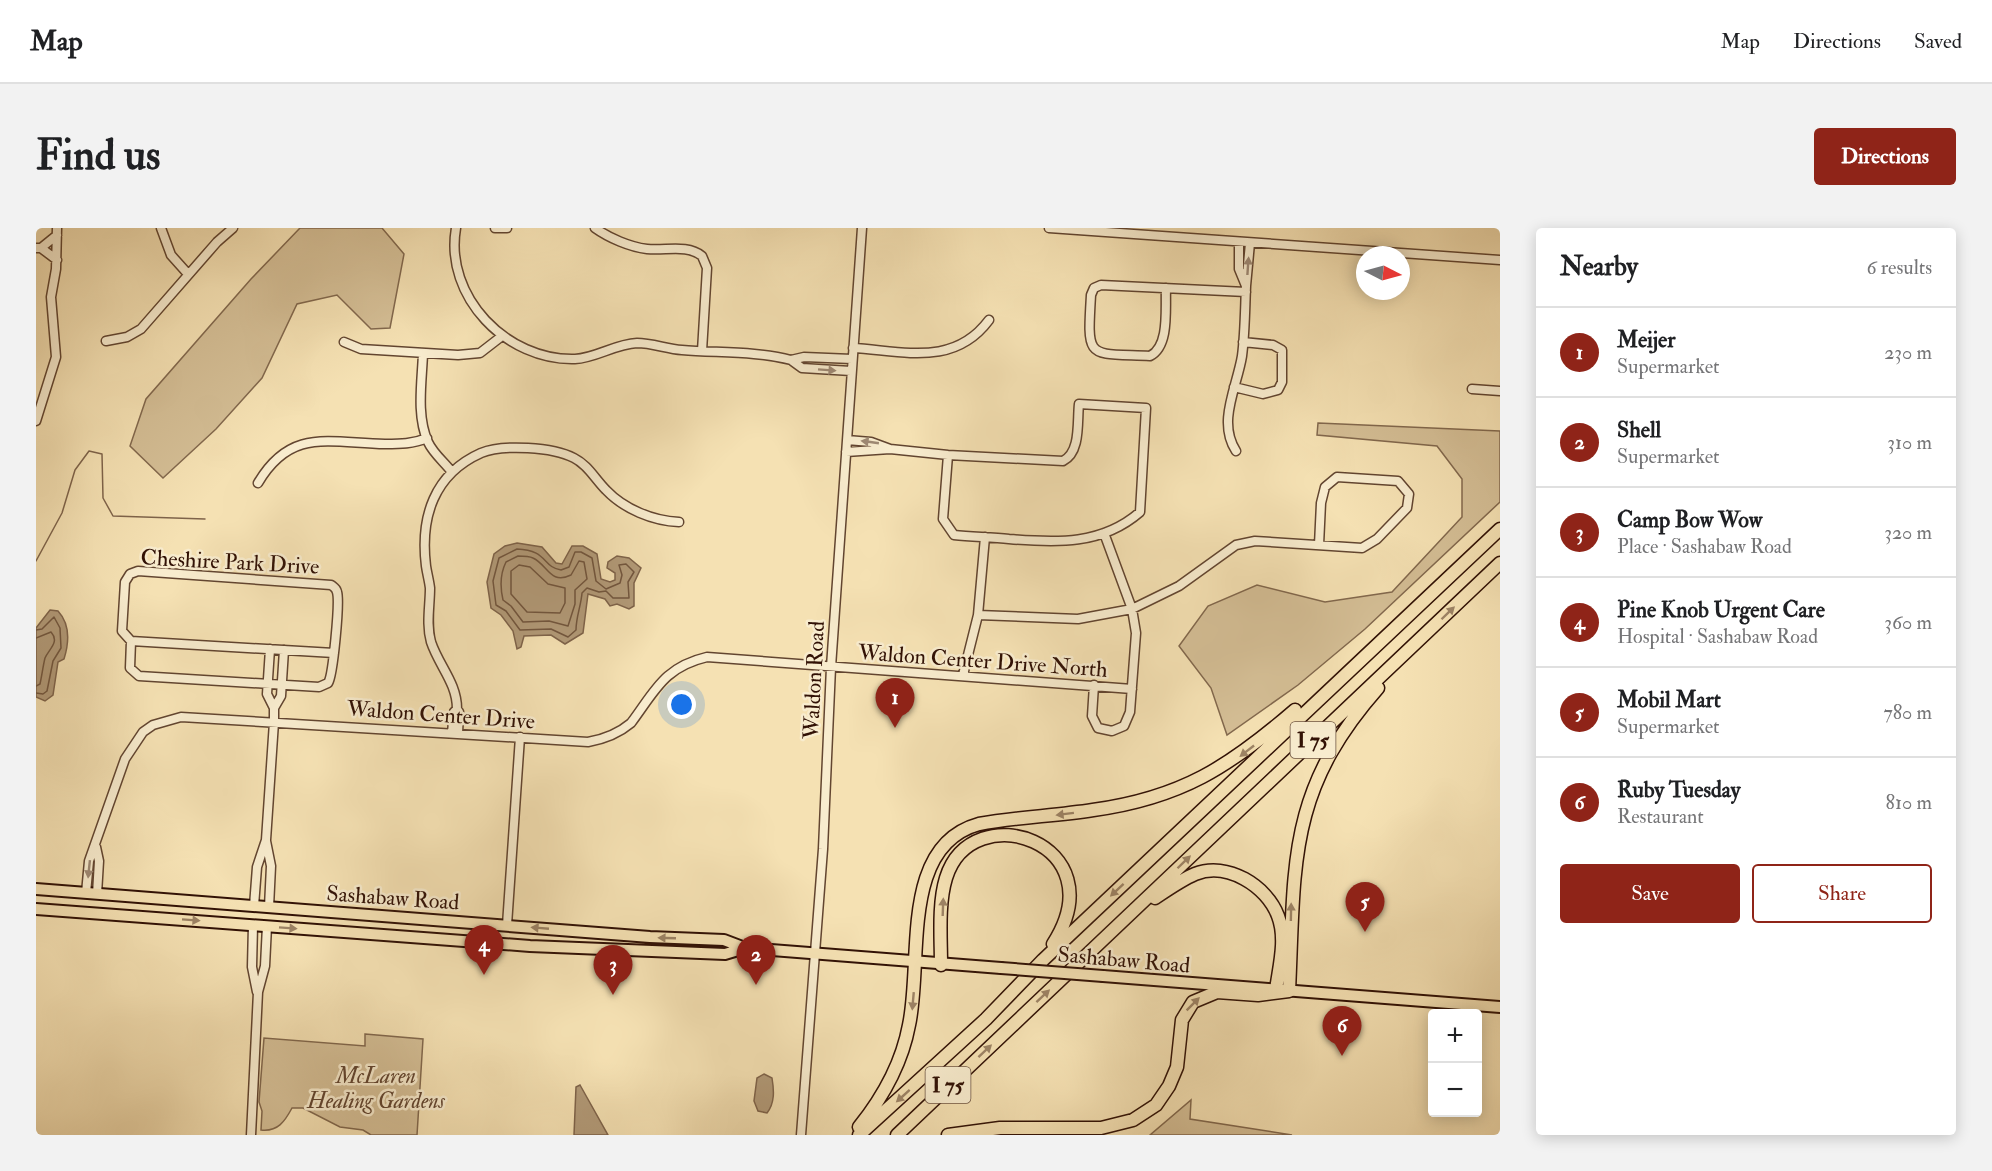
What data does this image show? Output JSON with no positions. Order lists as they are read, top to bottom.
{
  "streets": {
    "highway": ["I 75"],
    "main road": ["Sashabaw Road"],
    "street": [
      "Cheshire Park Drive",
      "Waldon Center Drive North",
      "Waldon Road",
      "Waldon Center Drive"
    ]
  },
  "crossings": [
    ["Waldon Center Drive North", "Waldon Road"],
    ["Waldon Center Drive North", "Waldon Center Drive"],
    ["Waldon Road", "Waldon Center Drive"],
    ["Waldon Road", "Sashabaw Road"],
    ["Waldon Center Drive", "Sashabaw Road"]
  ],
  "parks": ["McLaren Healing Gardens"],
  "north": "right",
  "page": {
    "header": "Map",
    "nav": ["Map", "Directions", "Saved"],
    "buttons": [
      "Directions",
      ["Save", "Share"]
    ],
    "title": "Find us",
    "heading": ["Nearby", "6 results"],
    "list": [
      {
        "mark": "1",
        "name": "Meijer",
        "note": "Supermarket",
        "value": "230 m"
      },
      {
        "mark": "2",
        "name": "Shell",
        "note": "Supermarket",
        "value": "310 m"
      },
      {
        "mark": "3",
        "name": "Camp Bow Wow",
        "note": "Place · Sashabaw Road",
        "value": "320 m"
      },
      {
        "mark": "4",
        "name": "Pine Knob Urgent Care",
        "note": "Hospital · Sashabaw Road",
        "value": "360 m"
      },
      {
        "mark": "5",
        "name": "Mobil Mart",
        "note": "Supermarket",
        "value": "780 m"
      },
      {
        "mark": "6",
        "name": "Ruby Tuesday",
        "note": "Restaurant",
        "value": "810 m"
      }
    ],
    "pins": [
      "1",
      "5",
      "4",
      "2",
      "3",
      "6"
    ],
    "map_buttons": ["+", "−"]
  }
}
